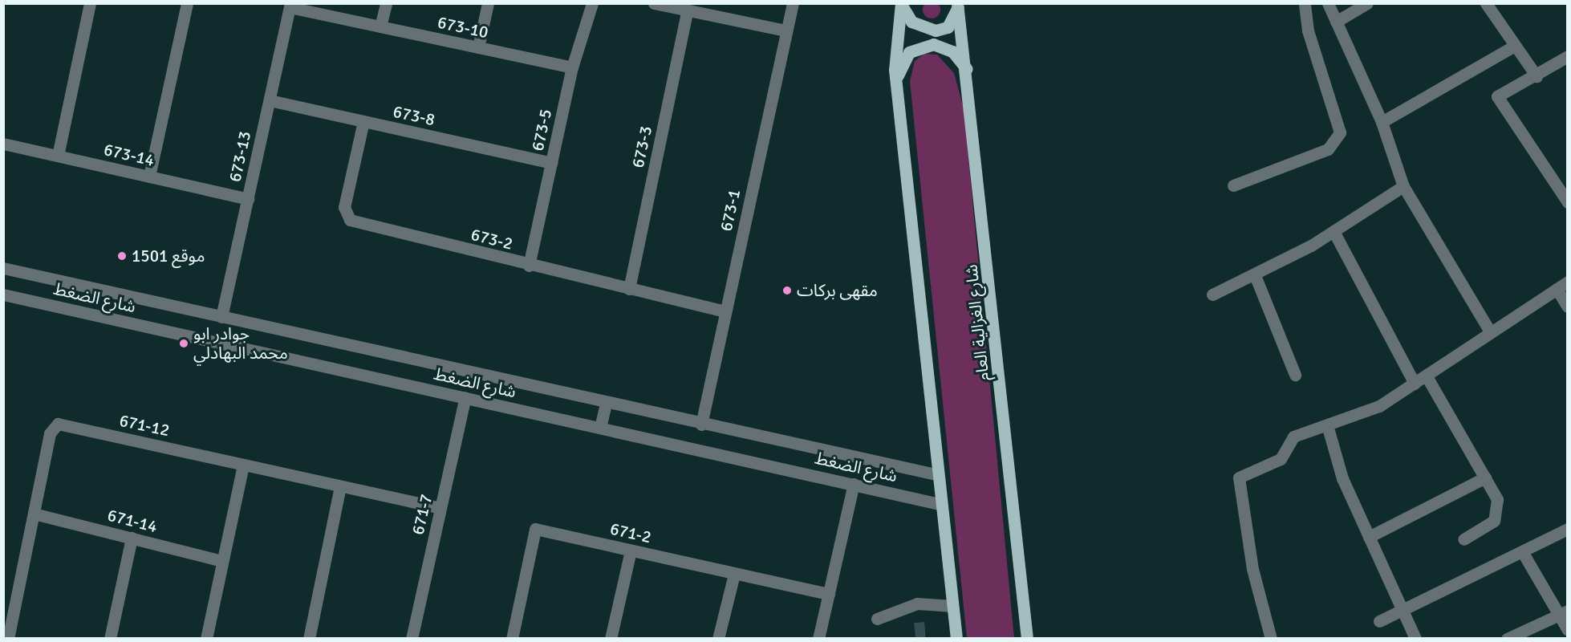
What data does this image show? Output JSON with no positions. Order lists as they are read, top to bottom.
{
  "streets": {
    "main road": ["شارع الغزالية العام"],
    "street": [
      "673-10",
      "673-8",
      "673-5",
      "673-3",
      "673-14",
      "673-13",
      "673-1",
      "673-2",
      "شارع الضغط",
      "671-12",
      "671-7",
      "671-14",
      "671-2"
    ]
  },
  "crossings": [
    ["673-10", "673-5"],
    ["673-10", "673-13"],
    ["673-8", "673-5"],
    ["673-8", "673-13"],
    ["673-8", "673-2"],
    ["673-5", "673-2"],
    ["673-3", "673-2"],
    ["673-14", "673-13"],
    ["673-13", "شارع الضغط"],
    ["673-1", "673-2"],
    ["673-1", "شارع الضغط"],
    ["شارع الضغط", "671-7"],
    ["671-12", "671-7"],
    ["671-12", "671-14"]
  ],
  "places": ["موقع 1501", "مقهى بركات", "جوادر ابو محمد البهادلي"]
}
